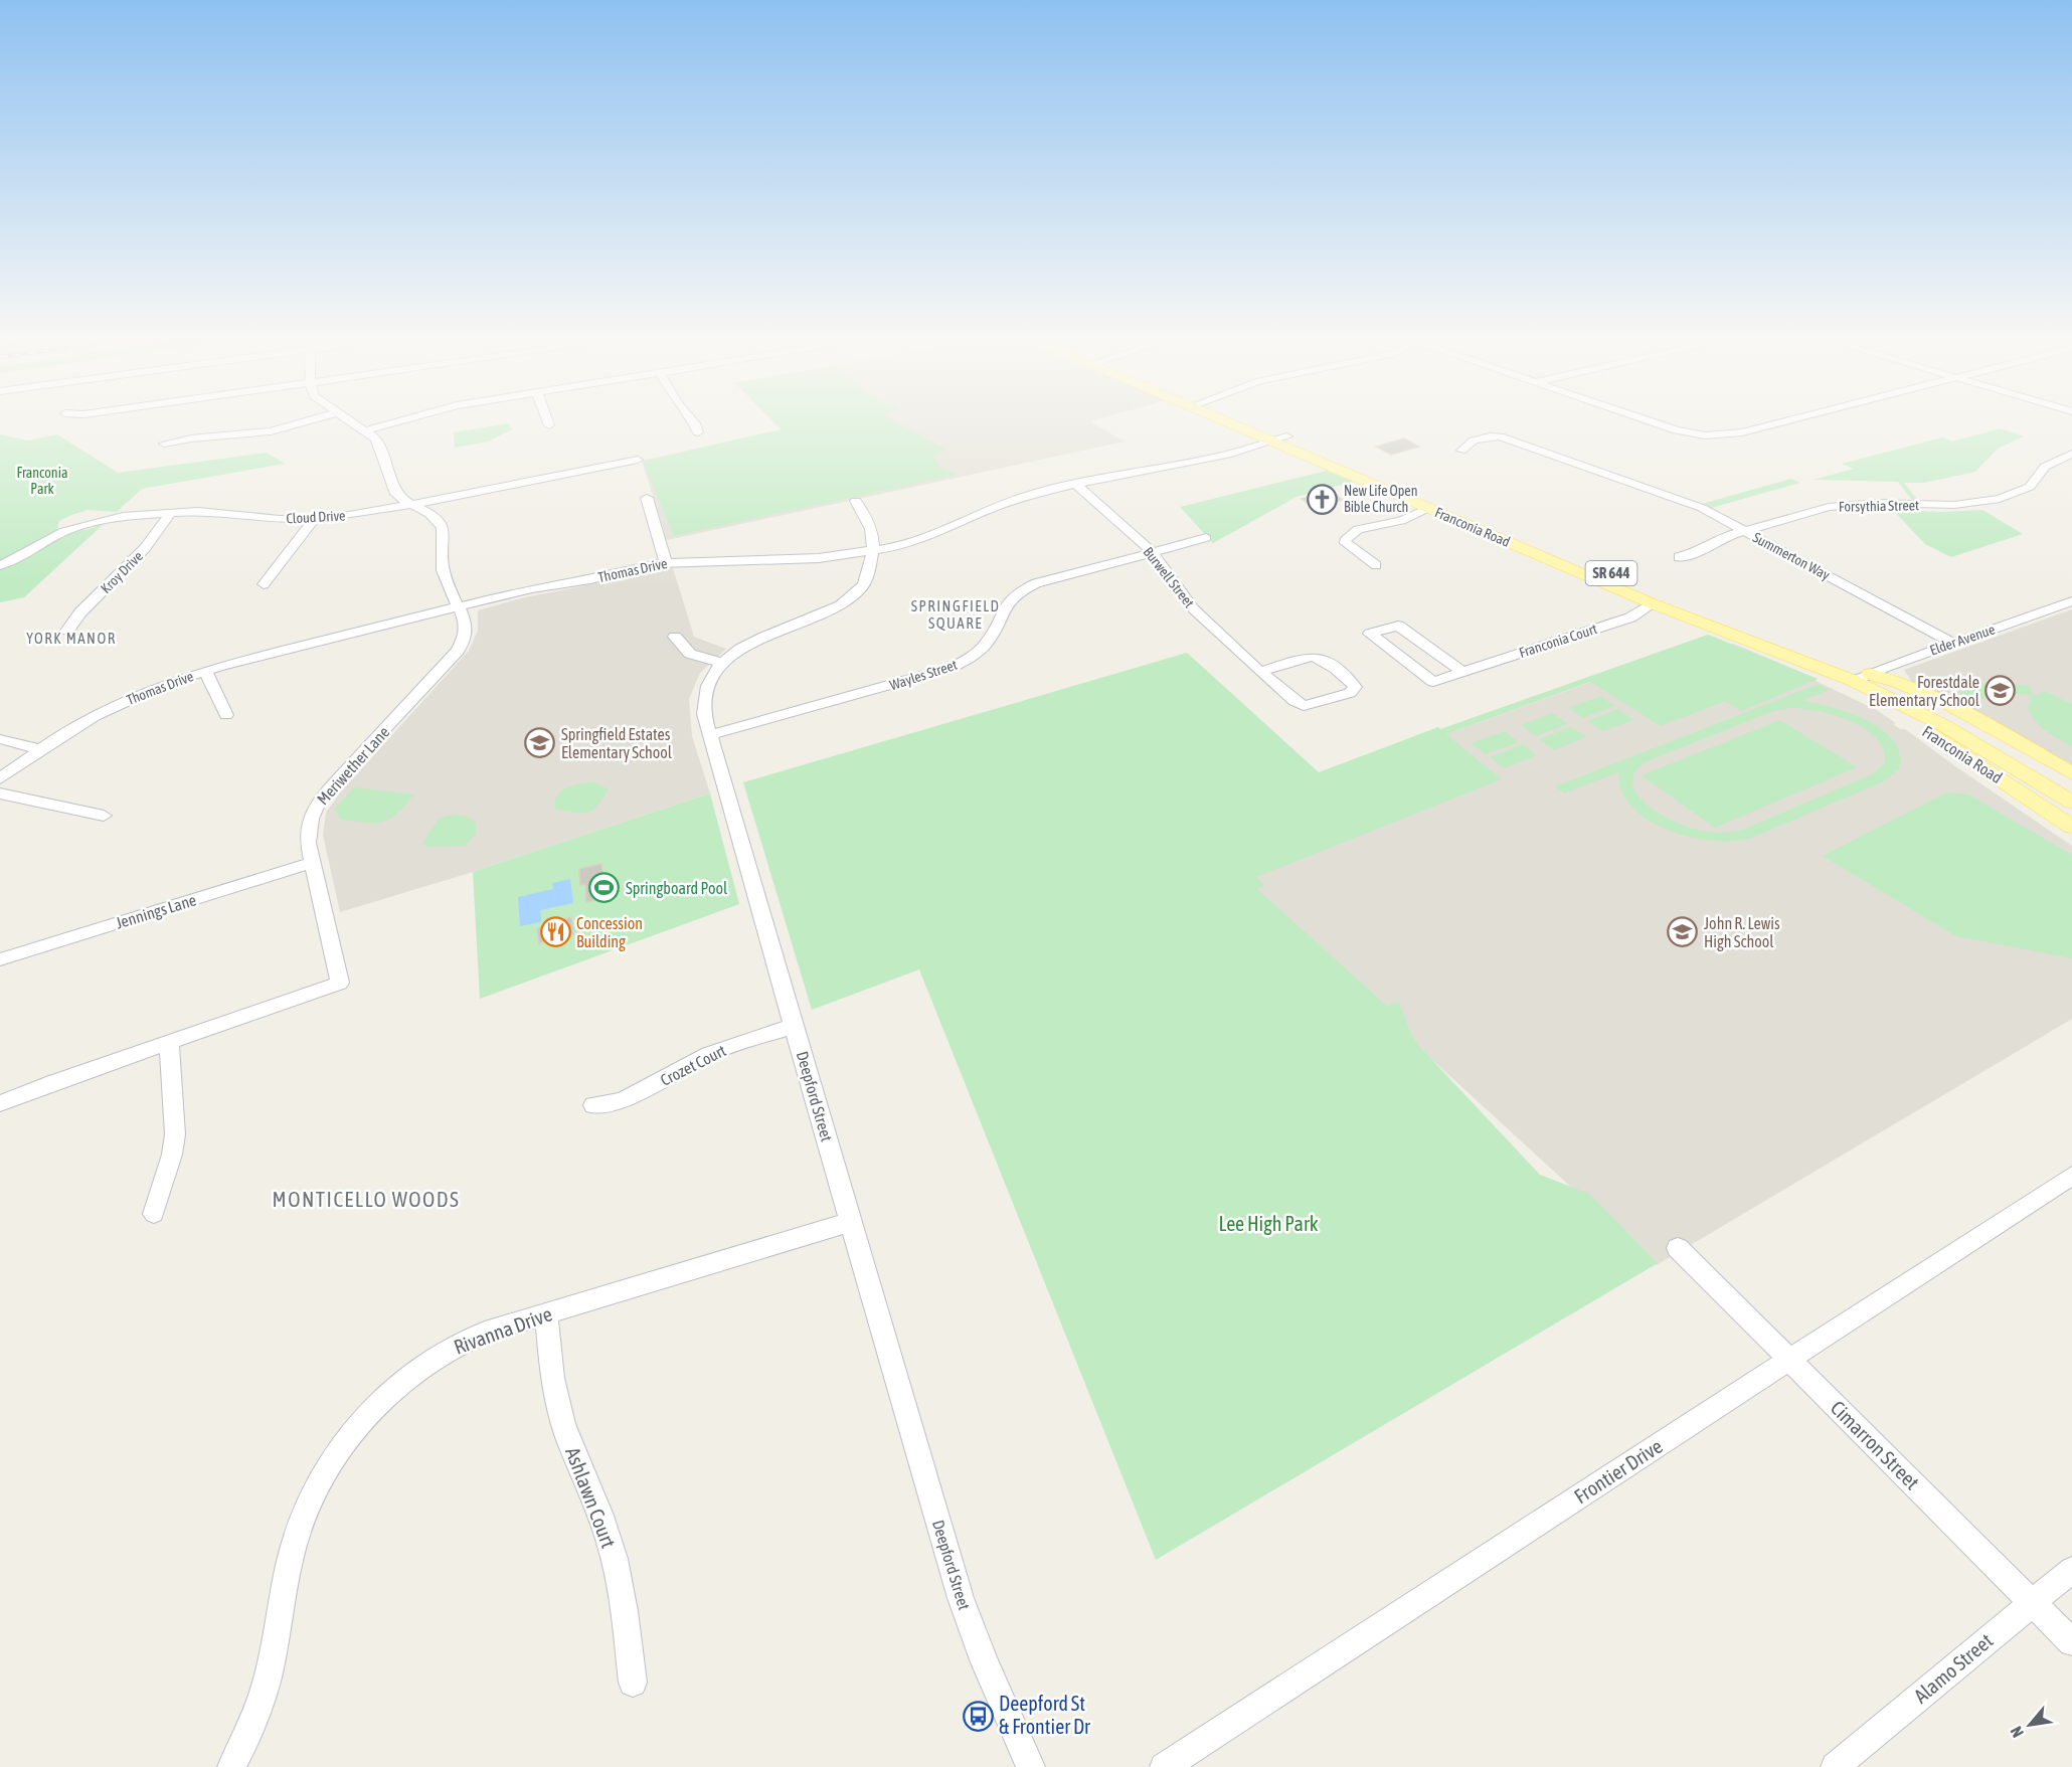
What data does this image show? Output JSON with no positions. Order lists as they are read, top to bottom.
{
  "streets": {
    "main road": ["Franconia Road", "SR 644"],
    "street": [
      "Forsythia Street",
      "Cloud Drive",
      "Summerton Way",
      "Thomas Drive",
      "Kroy Drive",
      "Burwell Street",
      "Elder Avenue",
      "Franconia Court",
      "Wayles Street",
      "Meriwether Lane",
      "Jennings Lane",
      "Crozet Court",
      "Deepford Street",
      "Rivanna Drive",
      "Cimarron Street",
      "Frontier Drive",
      "Ashlawn Court",
      "Alamo Street"
    ]
  },
  "crossings": [
    ["Forsythia Street", "Summerton Way"],
    ["Cloud Drive", "Kroy Drive"],
    ["Cloud Drive", "Meriwether Lane"],
    ["Franconia Road", "Thomas Drive"],
    ["Franconia Road", "Elder Avenue"],
    ["Franconia Road", "Franconia Court"],
    ["Summerton Way", "Elder Avenue"],
    ["Thomas Drive", "Burwell Street"],
    ["Thomas Drive", "Meriwether Lane"],
    ["Thomas Drive", "Deepford Street"],
    ["Burwell Street", "Wayles Street"],
    ["Wayles Street", "Deepford Street"],
    ["Meriwether Lane", "Jennings Lane"],
    ["Crozet Court", "Deepford Street"],
    ["Deepford Street", "Rivanna Drive"],
    ["Rivanna Drive", "Ashlawn Court"],
    ["Cimarron Street", "Frontier Drive"],
    ["Cimarron Street", "Alamo Street"]
  ],
  "districts": ["SPRINGFIELD SQUARE", "YORK MANOR", "MONTICELLO WOODS"],
  "parks": ["Franconia Park", "Lee High Park"],
  "places": {
    "church": ["New Life Open Bible Church"],
    "school or university": ["Forestdale Elementary School", "Springfield Estates Elementary School", "John R. Lewis High School"],
    "sports": ["Springboard Pool"],
    "restaurant": ["Concession Building"],
    "bus stop": ["Deepford St & Frontier Dr"]
  },
  "north": "bottom left"
}
